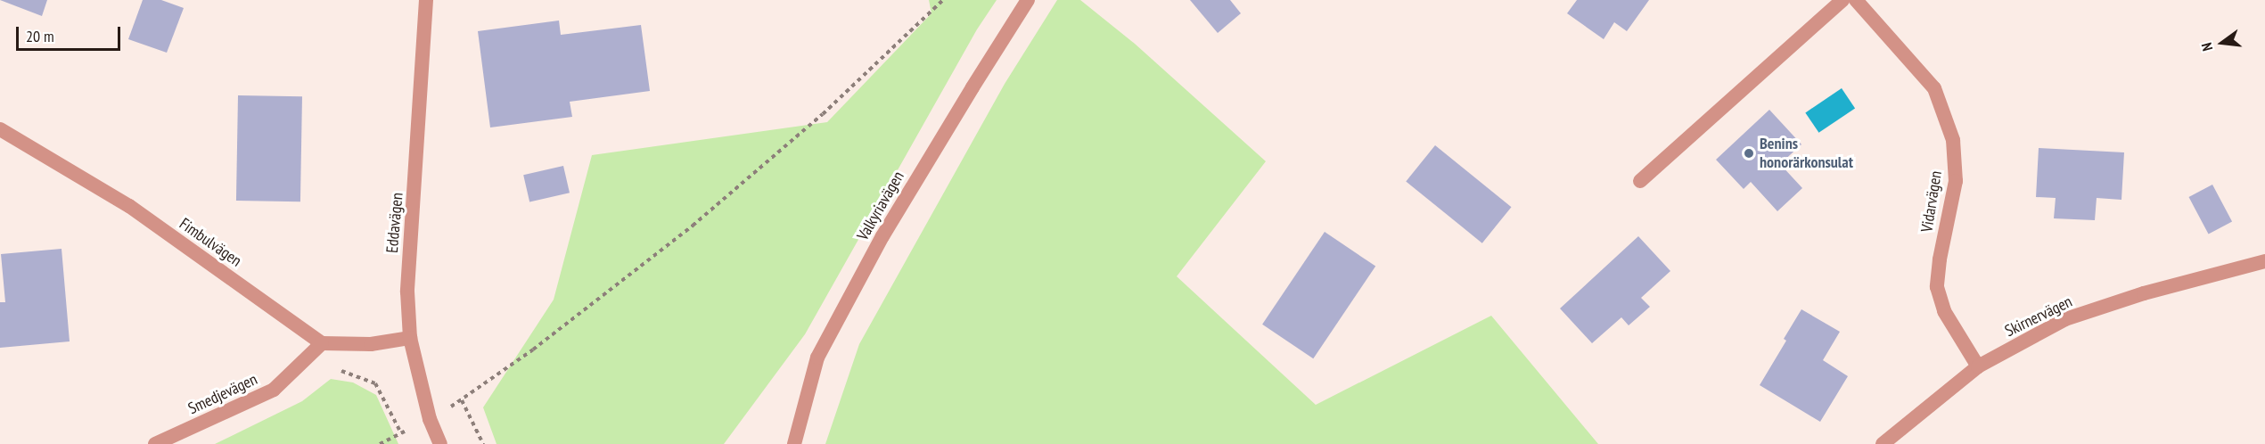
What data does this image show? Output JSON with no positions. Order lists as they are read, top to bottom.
{
  "streets": {
    "street": [
      "Vidarvägen",
      "Valkyriavägen",
      "Eddavägen",
      "Fimbulvägen",
      "Skirnervägen",
      "Smedjevägen"
    ]
  },
  "crossings": [
    ["Vidarvägen", "Skirnervägen"],
    ["Fimbulvägen", "Smedjevägen"]
  ],
  "places": ["Benins honorärkonsulat"],
  "scale_bar": "20 m",
  "north": "left"
}
